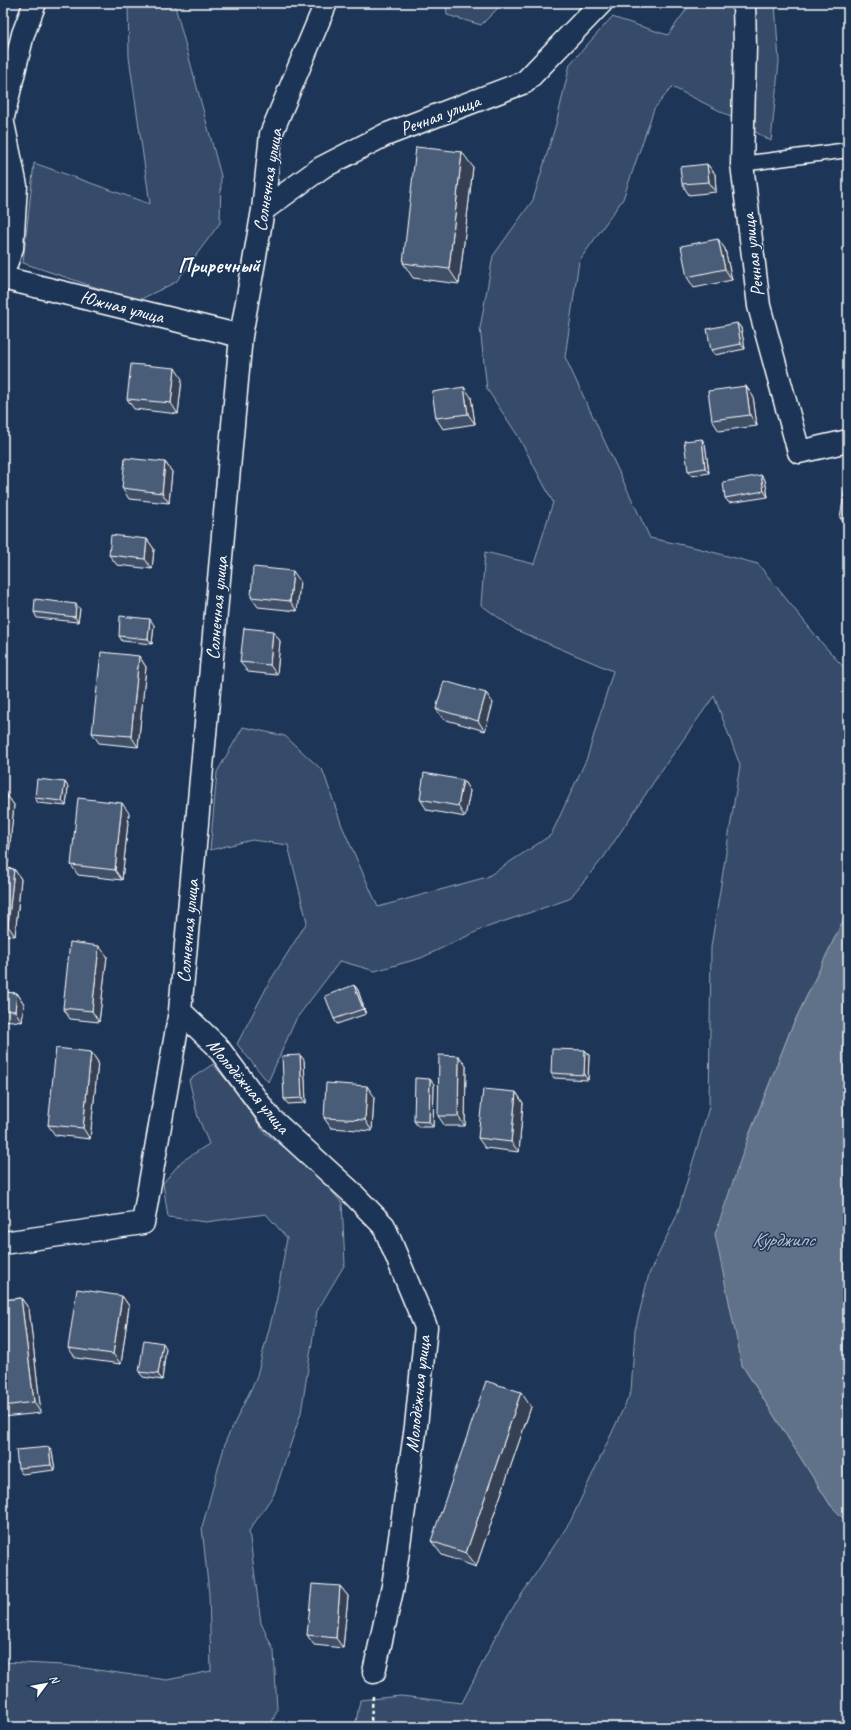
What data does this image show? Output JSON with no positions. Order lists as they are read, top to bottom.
{
  "streets": {
    "street": [
      "Речная улица",
      "Солнечная улица",
      "Южная улица",
      "Молодёжная улица"
    ]
  },
  "crossings": [
    ["Речная улица", "Солнечная улица"],
    ["Солнечная улица", "Южная улица"],
    ["Солнечная улица", "Молодёжная улица"]
  ],
  "districts": ["Приречный"],
  "water": ["Курджипс"],
  "north": "top right"
}
